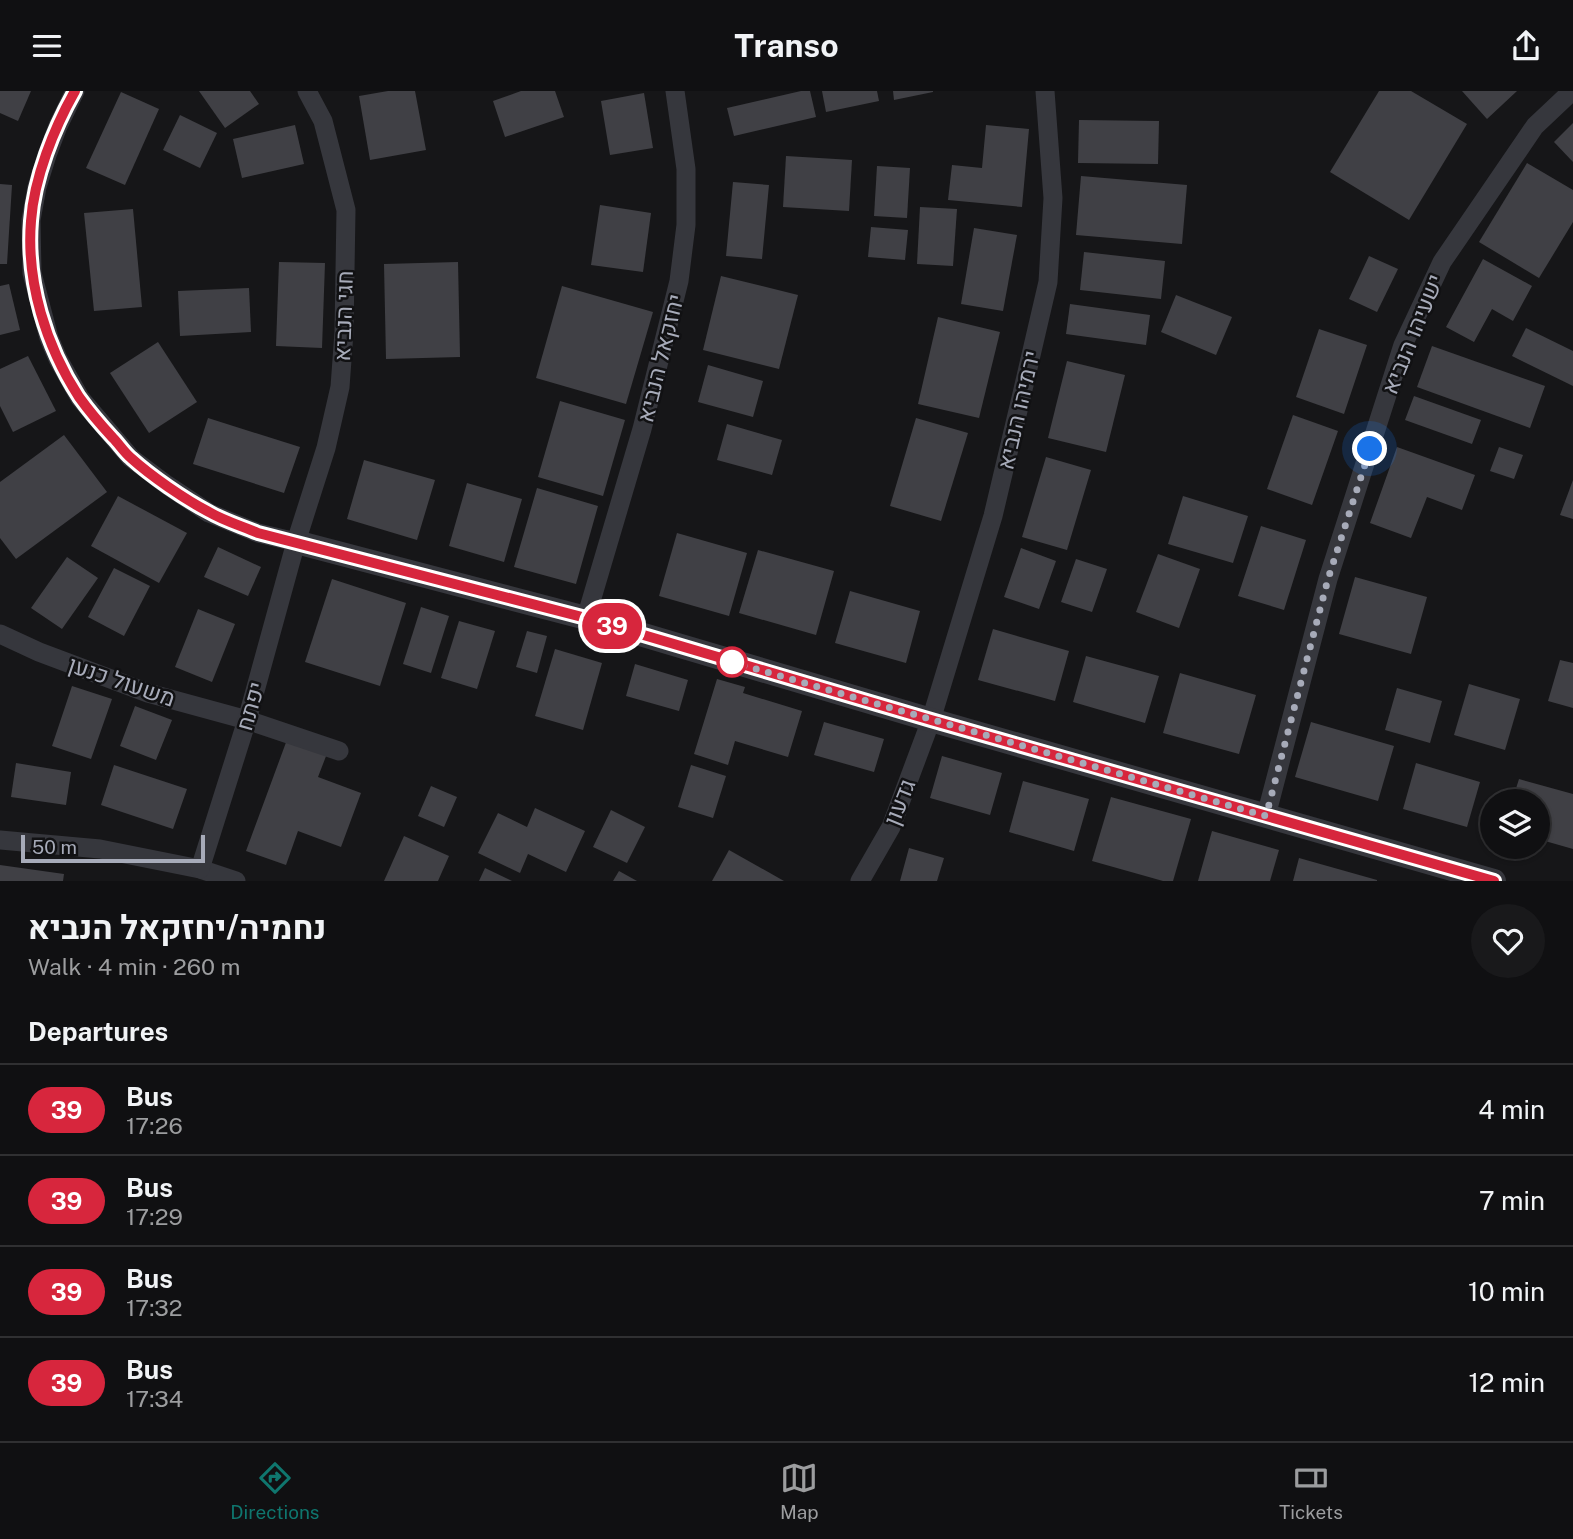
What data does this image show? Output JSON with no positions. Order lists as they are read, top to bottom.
{
  "streets": {
    "street": [
      "חגי הנביא",
      "ישעיהו הנביא",
      "יחזקאל הנביא",
      "ירמיהו הנביא",
      "משעול כנען",
      "יפתח",
      "גדעון"
    ]
  },
  "crossings": [
    ["חגי הנביא", "יפתח"],
    ["ירמיהו הנביא", "גדעון"],
    ["משעול כנען", "יפתח"]
  ],
  "lines": ["bus line 39"],
  "scale_bar": "50 m",
  "page": {
    "header": "Transo",
    "on_map": "39",
    "scale": "50 m",
    "heading": [
      ["נחמיה/יחזקאל הנביא", "Walk · 4 min · 260 m"],
      "Departures"
    ],
    "list": [
      {
        "mark": "39",
        "name": "Bus",
        "note": "17:26",
        "value": "4 min"
      },
      {
        "mark": "39",
        "name": "Bus",
        "note": "17:29",
        "value": "7 min"
      },
      {
        "mark": "39",
        "name": "Bus",
        "note": "17:32",
        "value": "10 min"
      },
      {
        "mark": "39",
        "name": "Bus",
        "note": "17:34",
        "value": "12 min"
      }
    ],
    "tabs": ["Directions", "Map", "Tickets"]
  }
}
